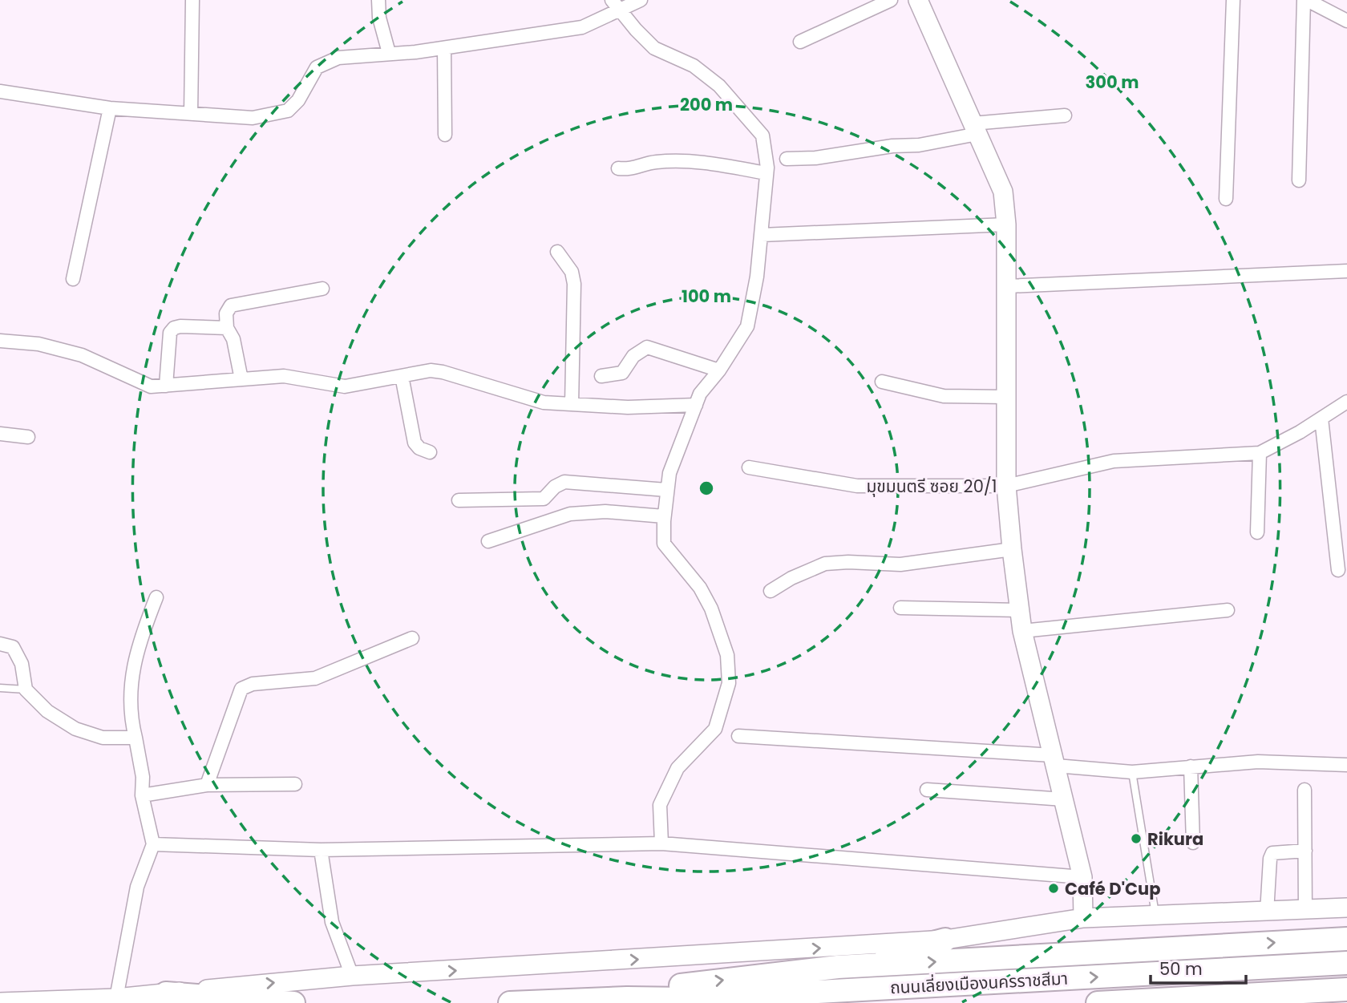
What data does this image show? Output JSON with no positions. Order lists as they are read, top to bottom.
{
  "streets": {
    "highway": ["ถนนเลี่ยงเมืองนครราชสีมา"],
    "street": ["มุขมนตรี ซอย 20/1"]
  },
  "places": ["Rikura", "Café D'Cup"],
  "scale_bar": "50 m",
  "rings": ["300 m", "200 m", "100 m"]
}
